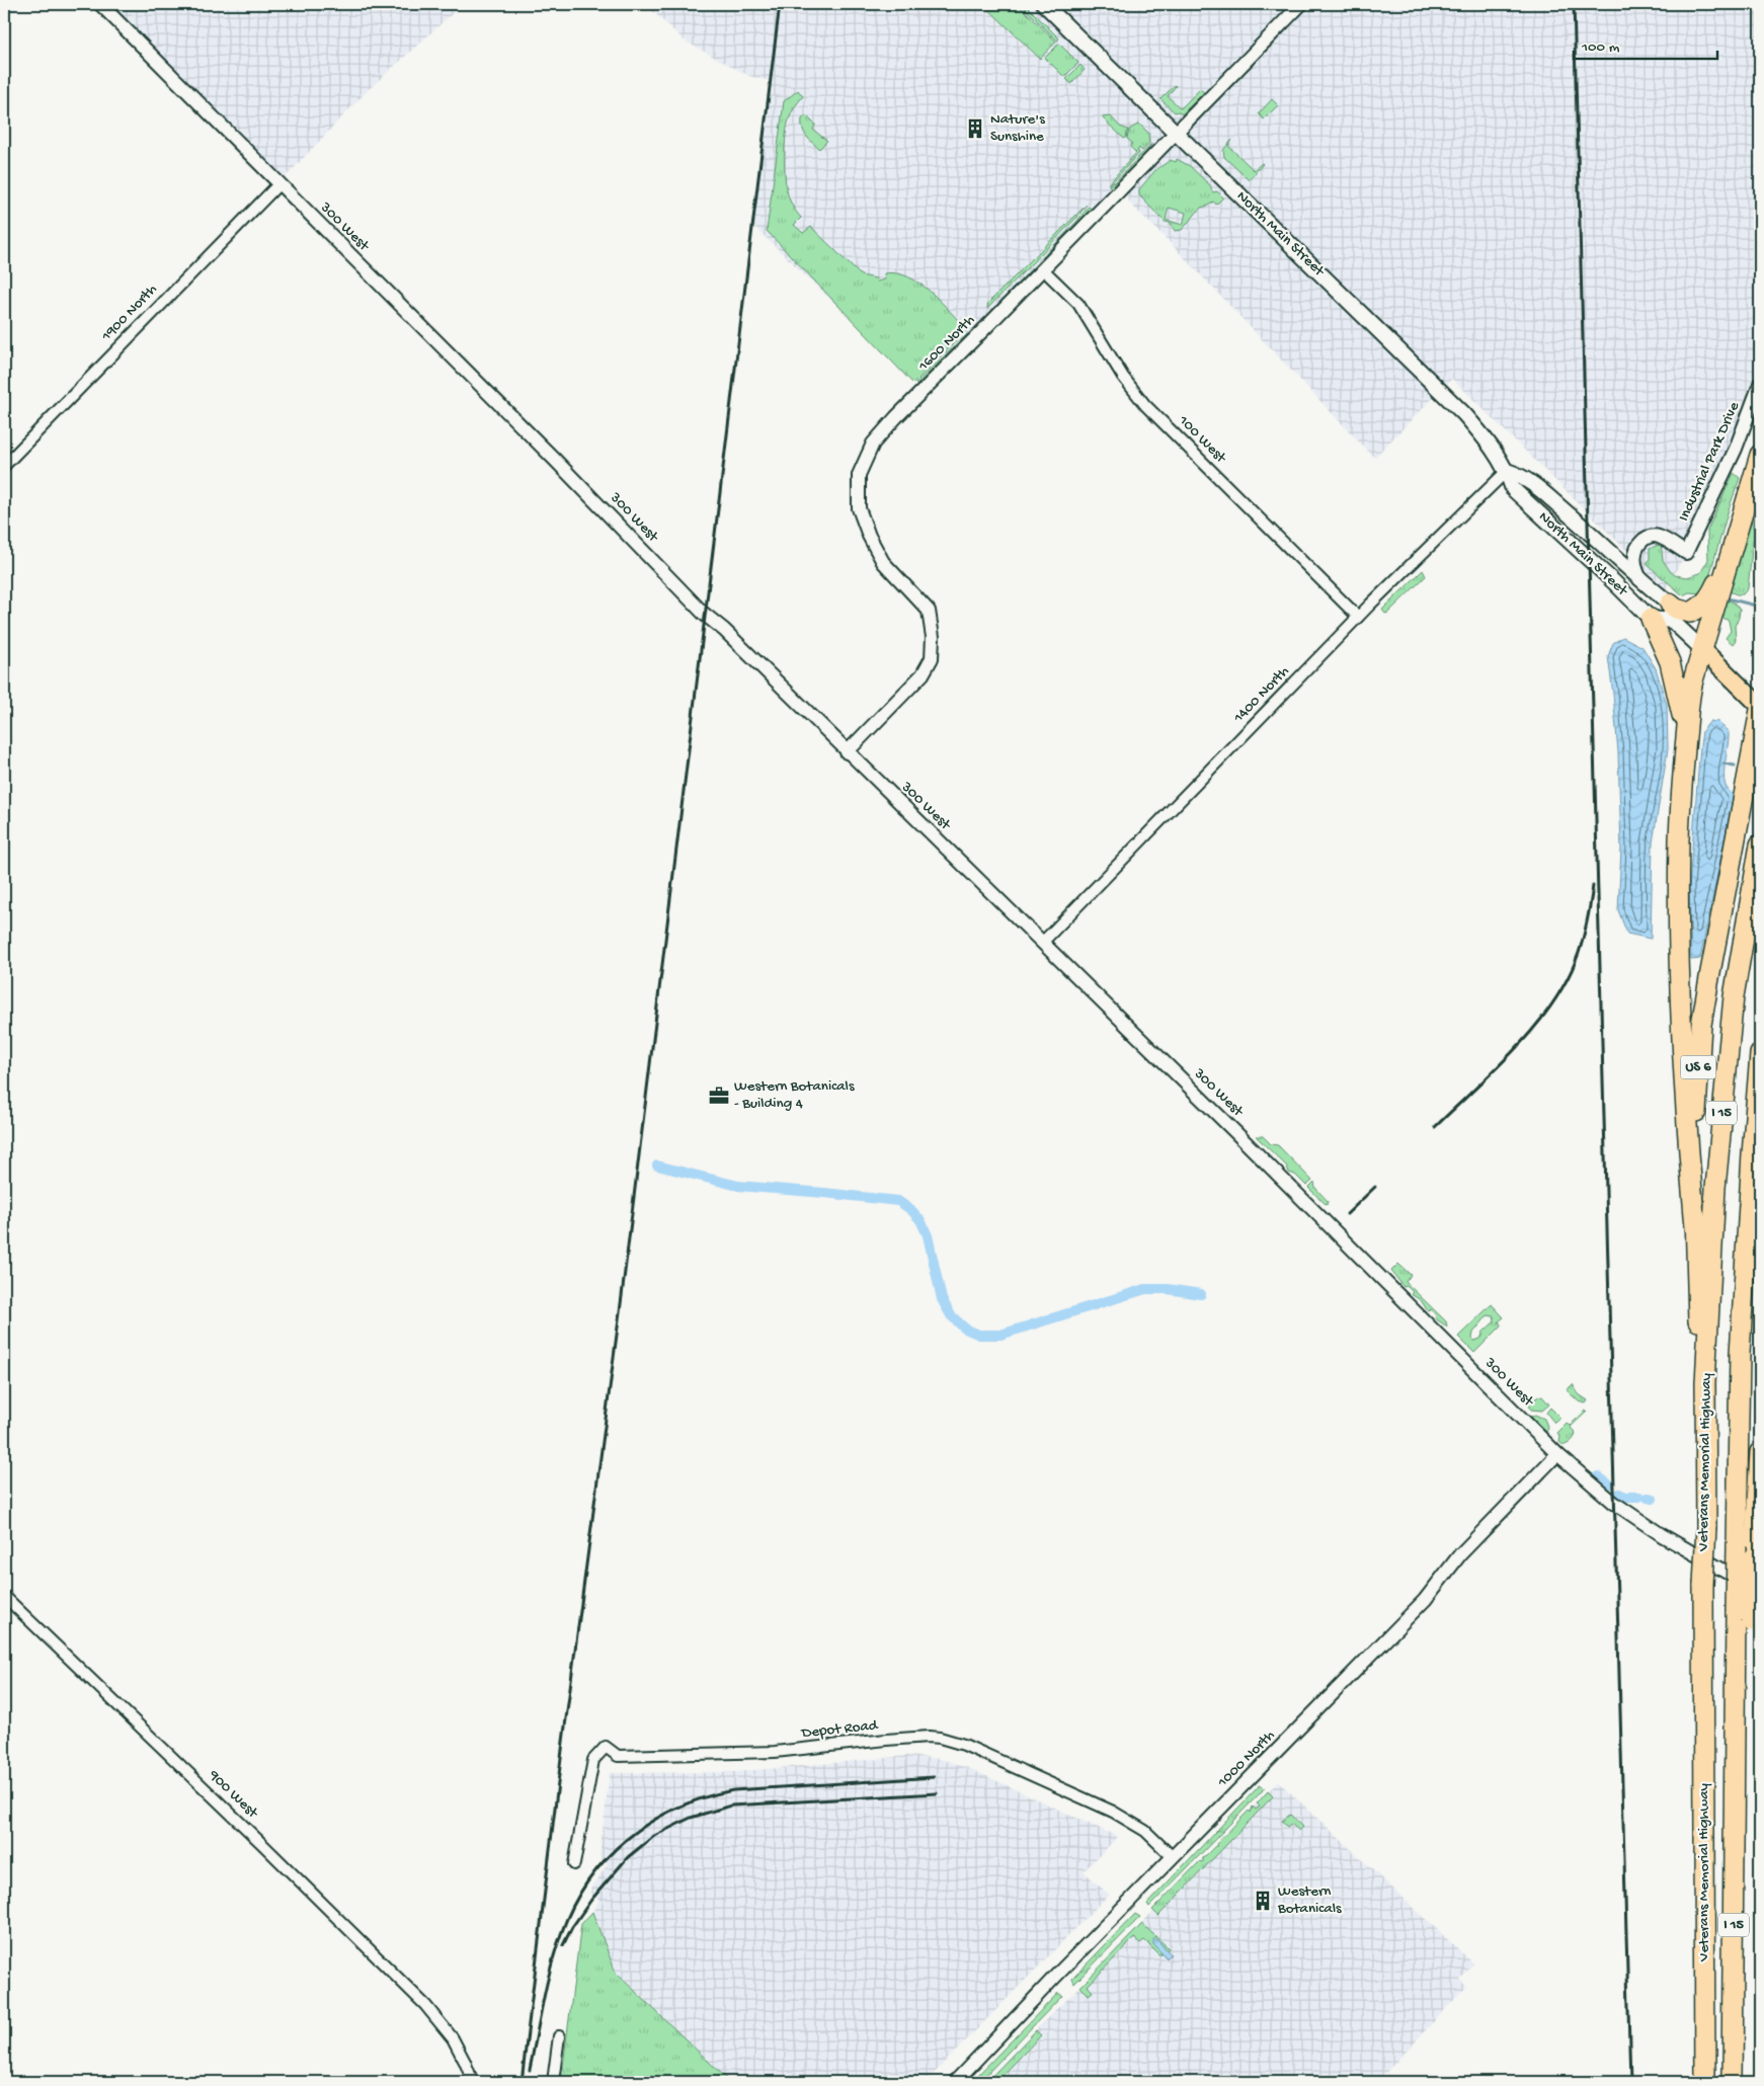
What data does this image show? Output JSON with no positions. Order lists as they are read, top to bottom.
{
  "streets": {
    "highway": ["US 6", "I 15", "Veterans Memorial Highway"],
    "main road": ["North Main Street"],
    "street": [
      "300 West",
      "1900 North",
      "1600 North",
      "100 West",
      "Industrial Park Drive",
      "1400 North",
      "Depot Road",
      "1000 North",
      "900 West"
    ]
  },
  "crossings": [
    ["300 West", "1900 North"],
    ["300 West", "1600 North"],
    ["300 West", "1400 North"],
    ["300 West", "1000 North"],
    ["North Main Street", "1600 North"],
    ["North Main Street", "Industrial Park Drive"],
    ["North Main Street", "1400 North"],
    ["North Main Street", "US 6"],
    ["1600 North", "100 West"],
    ["100 West", "1400 North"],
    ["US 6", "Veterans Memorial Highway"],
    ["Depot Road", "1000 North"]
  ],
  "places": {
    "building": ["Nature's Sunshine", "Western Botanicals"],
    "office": ["Western Botanicals - Building 4"]
  },
  "scale_bar": "100 m"
}
